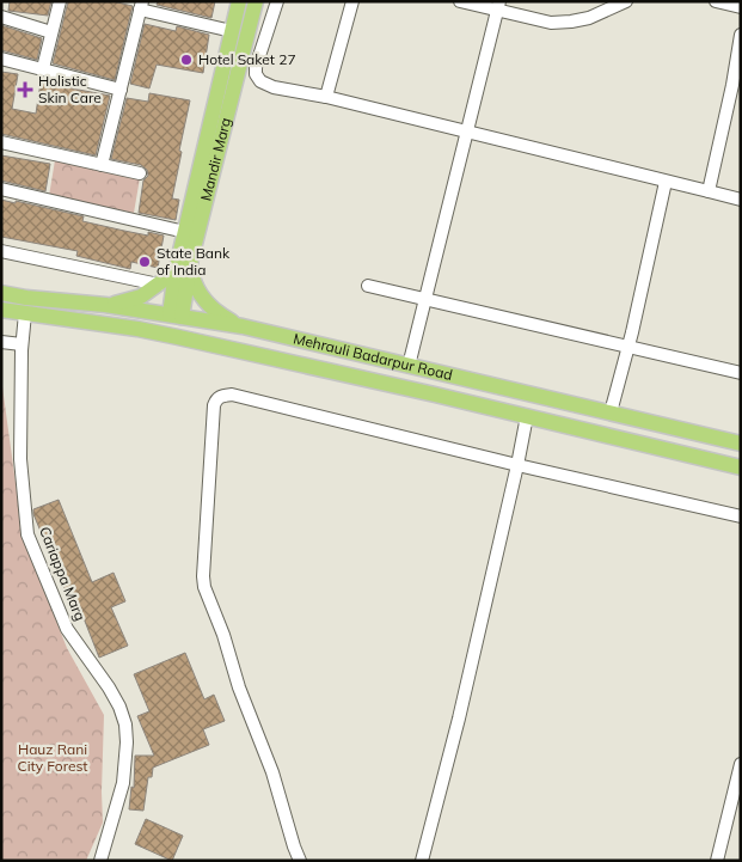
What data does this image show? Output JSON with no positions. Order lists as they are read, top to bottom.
{
  "streets": {
    "main road": ["Mandir Marg", "Mehrauli Badarpur Road"],
    "street": ["Cariappa Marg"]
  },
  "crossings": [
    ["Mandir Marg", "Mehrauli Badarpur Road"],
    ["Mehrauli Badarpur Road", "Cariappa Marg"]
  ],
  "parks": ["Hauz Rani City Forest"],
  "places": {
    "other": ["Hotel Saket 27", "State Bank of India"],
    "health": ["Holistic Skin Care"]
  }
}
